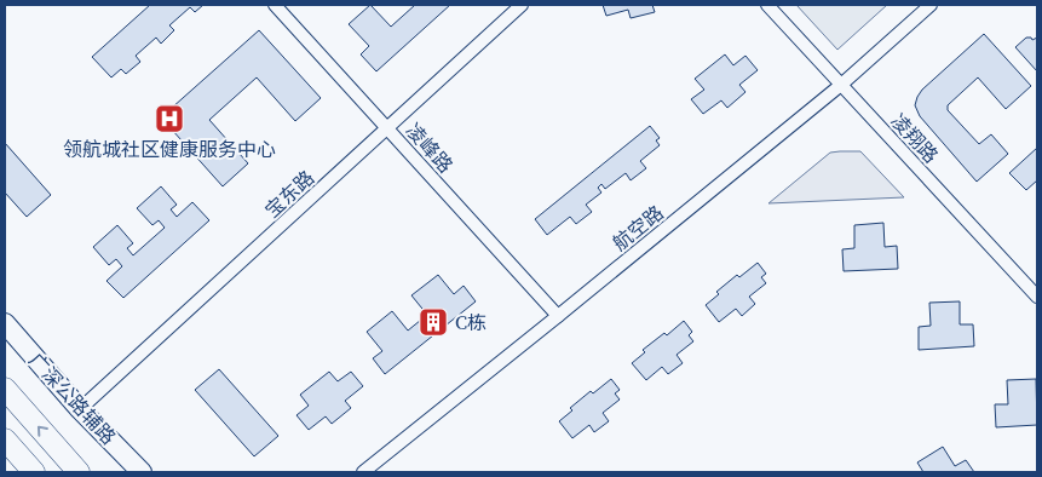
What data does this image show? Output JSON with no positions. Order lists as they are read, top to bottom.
{
  "streets": {
    "main road": ["广深公路辅路"],
    "street": [
      "凌翔路",
      "凌峰路",
      "宝东路",
      "航空路"
    ]
  },
  "crossings": [
    ["凌翔路", "航空路"],
    ["凌峰路", "宝东路"],
    ["凌峰路", "航空路"],
    ["宝东路", "广深公路辅路"]
  ],
  "places": {
    "hospital": ["领航城社区健康服务中心"],
    "building": ["C栋"]
  }
}
